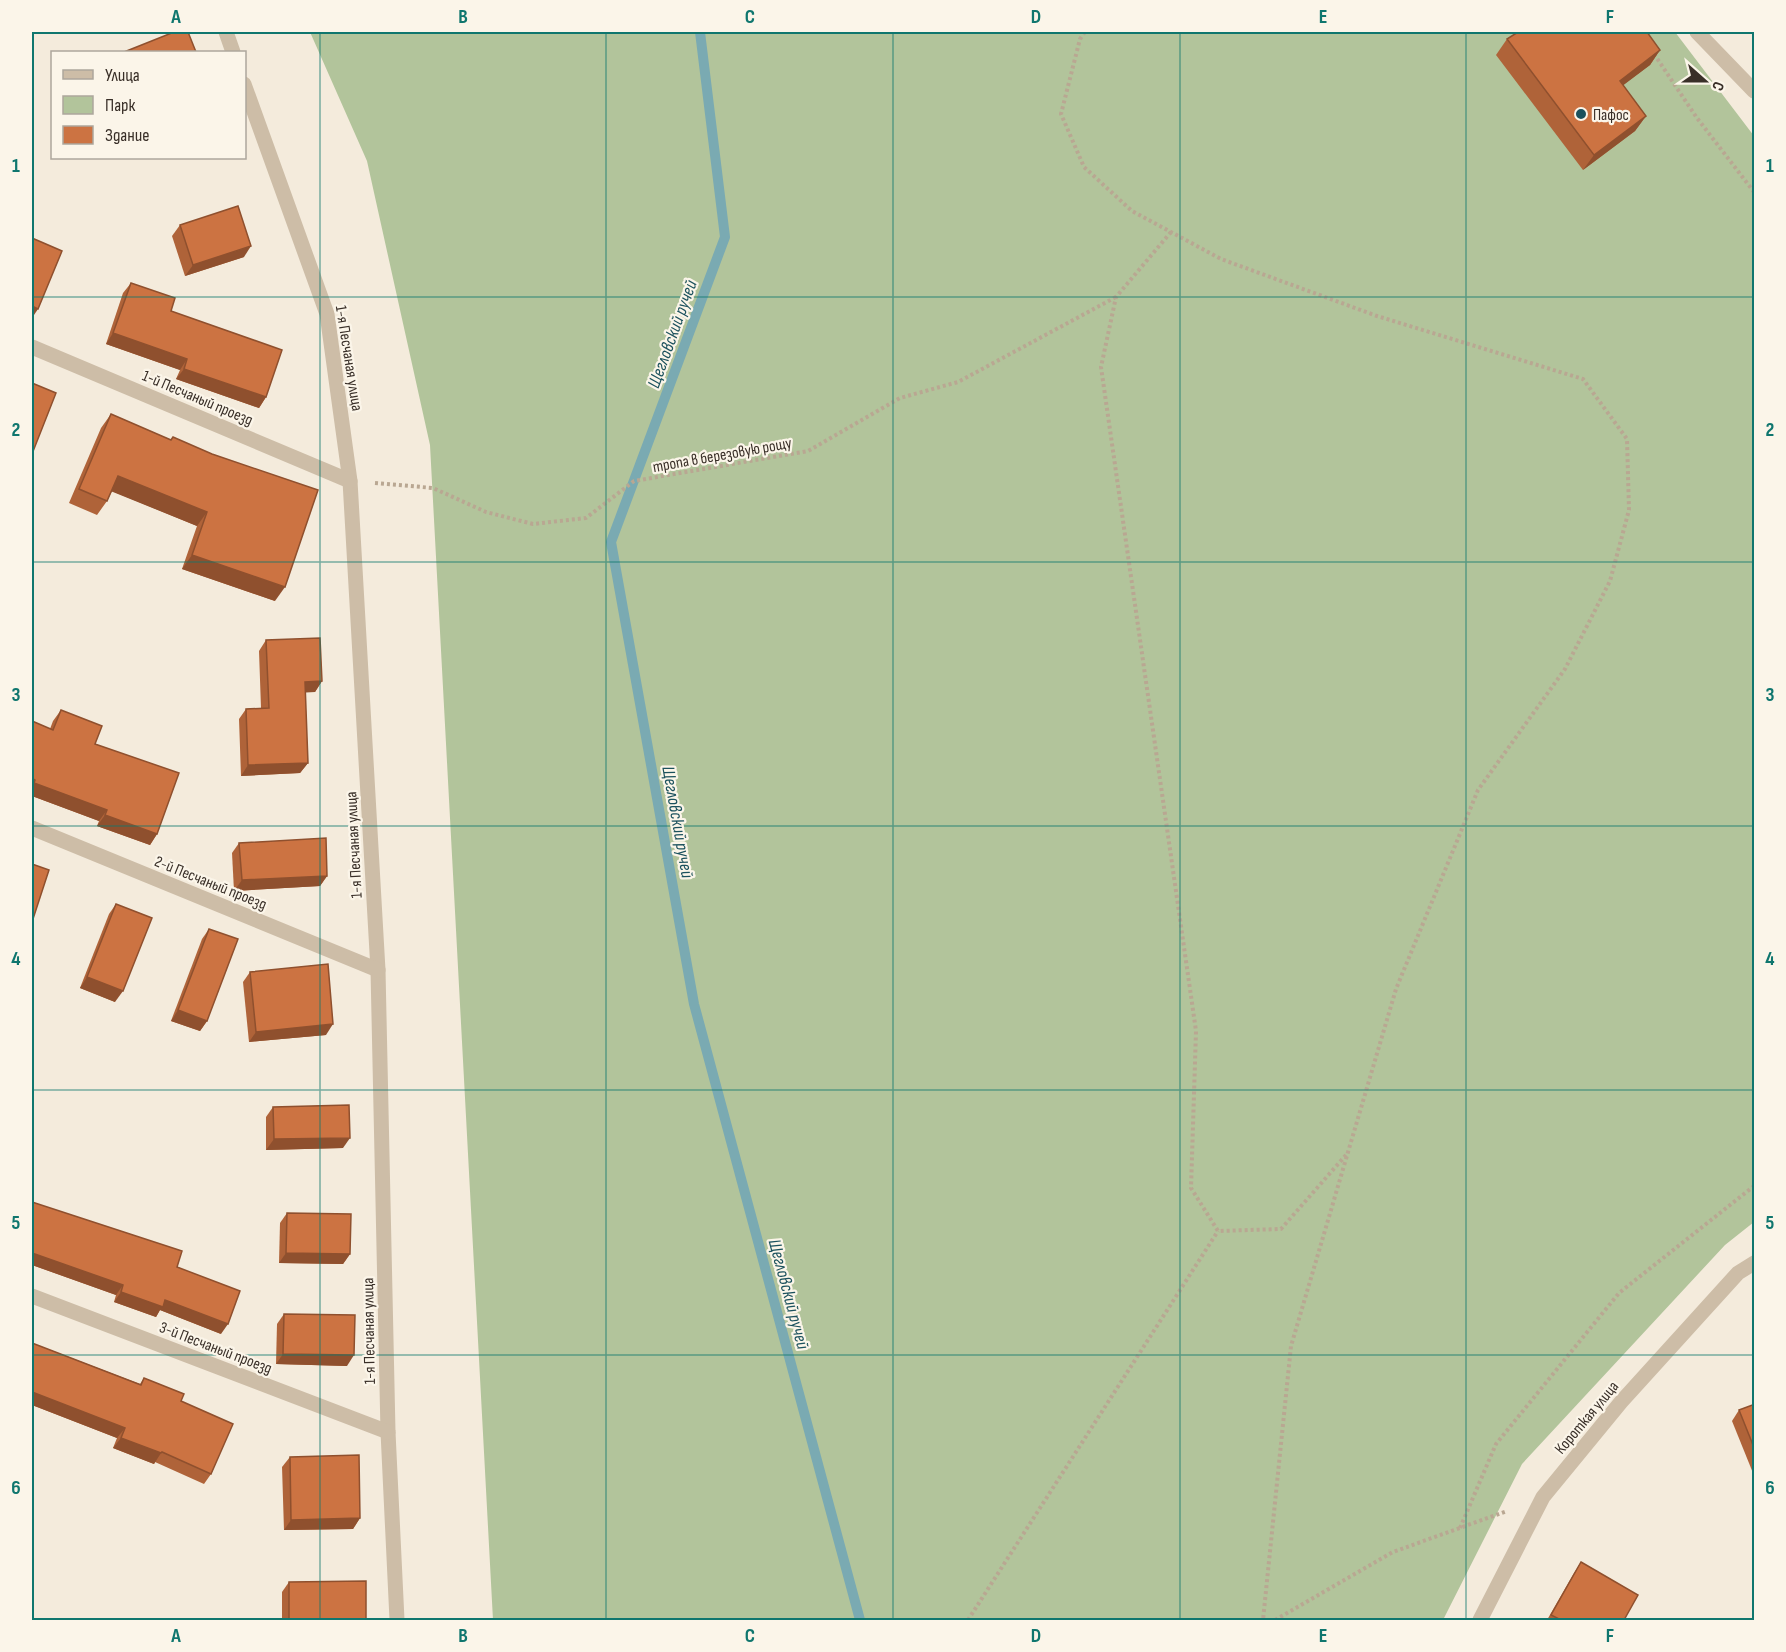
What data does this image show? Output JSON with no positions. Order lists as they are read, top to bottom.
{
  "streets": {
    "street": [
      "1-я Песчаная улица",
      "1-й Песчаный проезд",
      "2-й Песчаный проезд",
      "3-й Песчаный проезд",
      "Короткая улица"
    ],
    "path": ["тропа в березовую рощу"]
  },
  "crossings": [
    ["1-я Песчаная улица", "1-й Песчаный проезд"],
    ["1-я Песчаная улица", "тропа в березовую рощу"],
    ["1-я Песчаная улица", "2-й Песчаный проезд"],
    ["1-я Песчаная улица", "3-й Песчаный проезд"],
    ["1-й Песчаный проезд", "тропа в березовую рощу"]
  ],
  "water": ["Щегловский ручей"],
  "places": ["Пафос"],
  "legend": ["Улица", "Парк", "Здание"],
  "north": "right",
  "grid": {
    "columns": [
      "A",
      "B",
      "C",
      "D",
      "E",
      "F"
    ],
    "rows": [
      "1",
      "2",
      "3",
      "4",
      "5",
      "6"
    ]
  }
}
